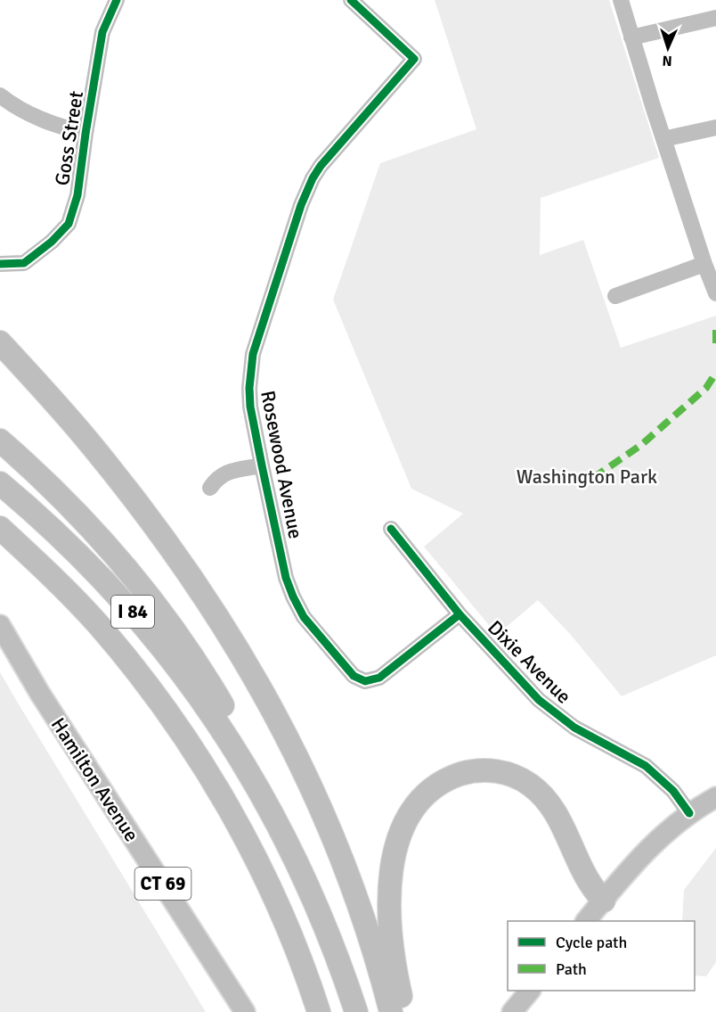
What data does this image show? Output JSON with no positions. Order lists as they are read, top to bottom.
{
  "streets": {
    "highway": ["I 84"],
    "main road": ["Hamilton Avenue", "CT 69"],
    "street": ["Goss Street", "Rosewood Avenue", "Dixie Avenue"]
  },
  "crossings": [
    ["Rosewood Avenue", "Dixie Avenue"]
  ],
  "parks": ["Washington Park"],
  "legend": ["Cycle path", "Path"],
  "north": "bottom"
}
